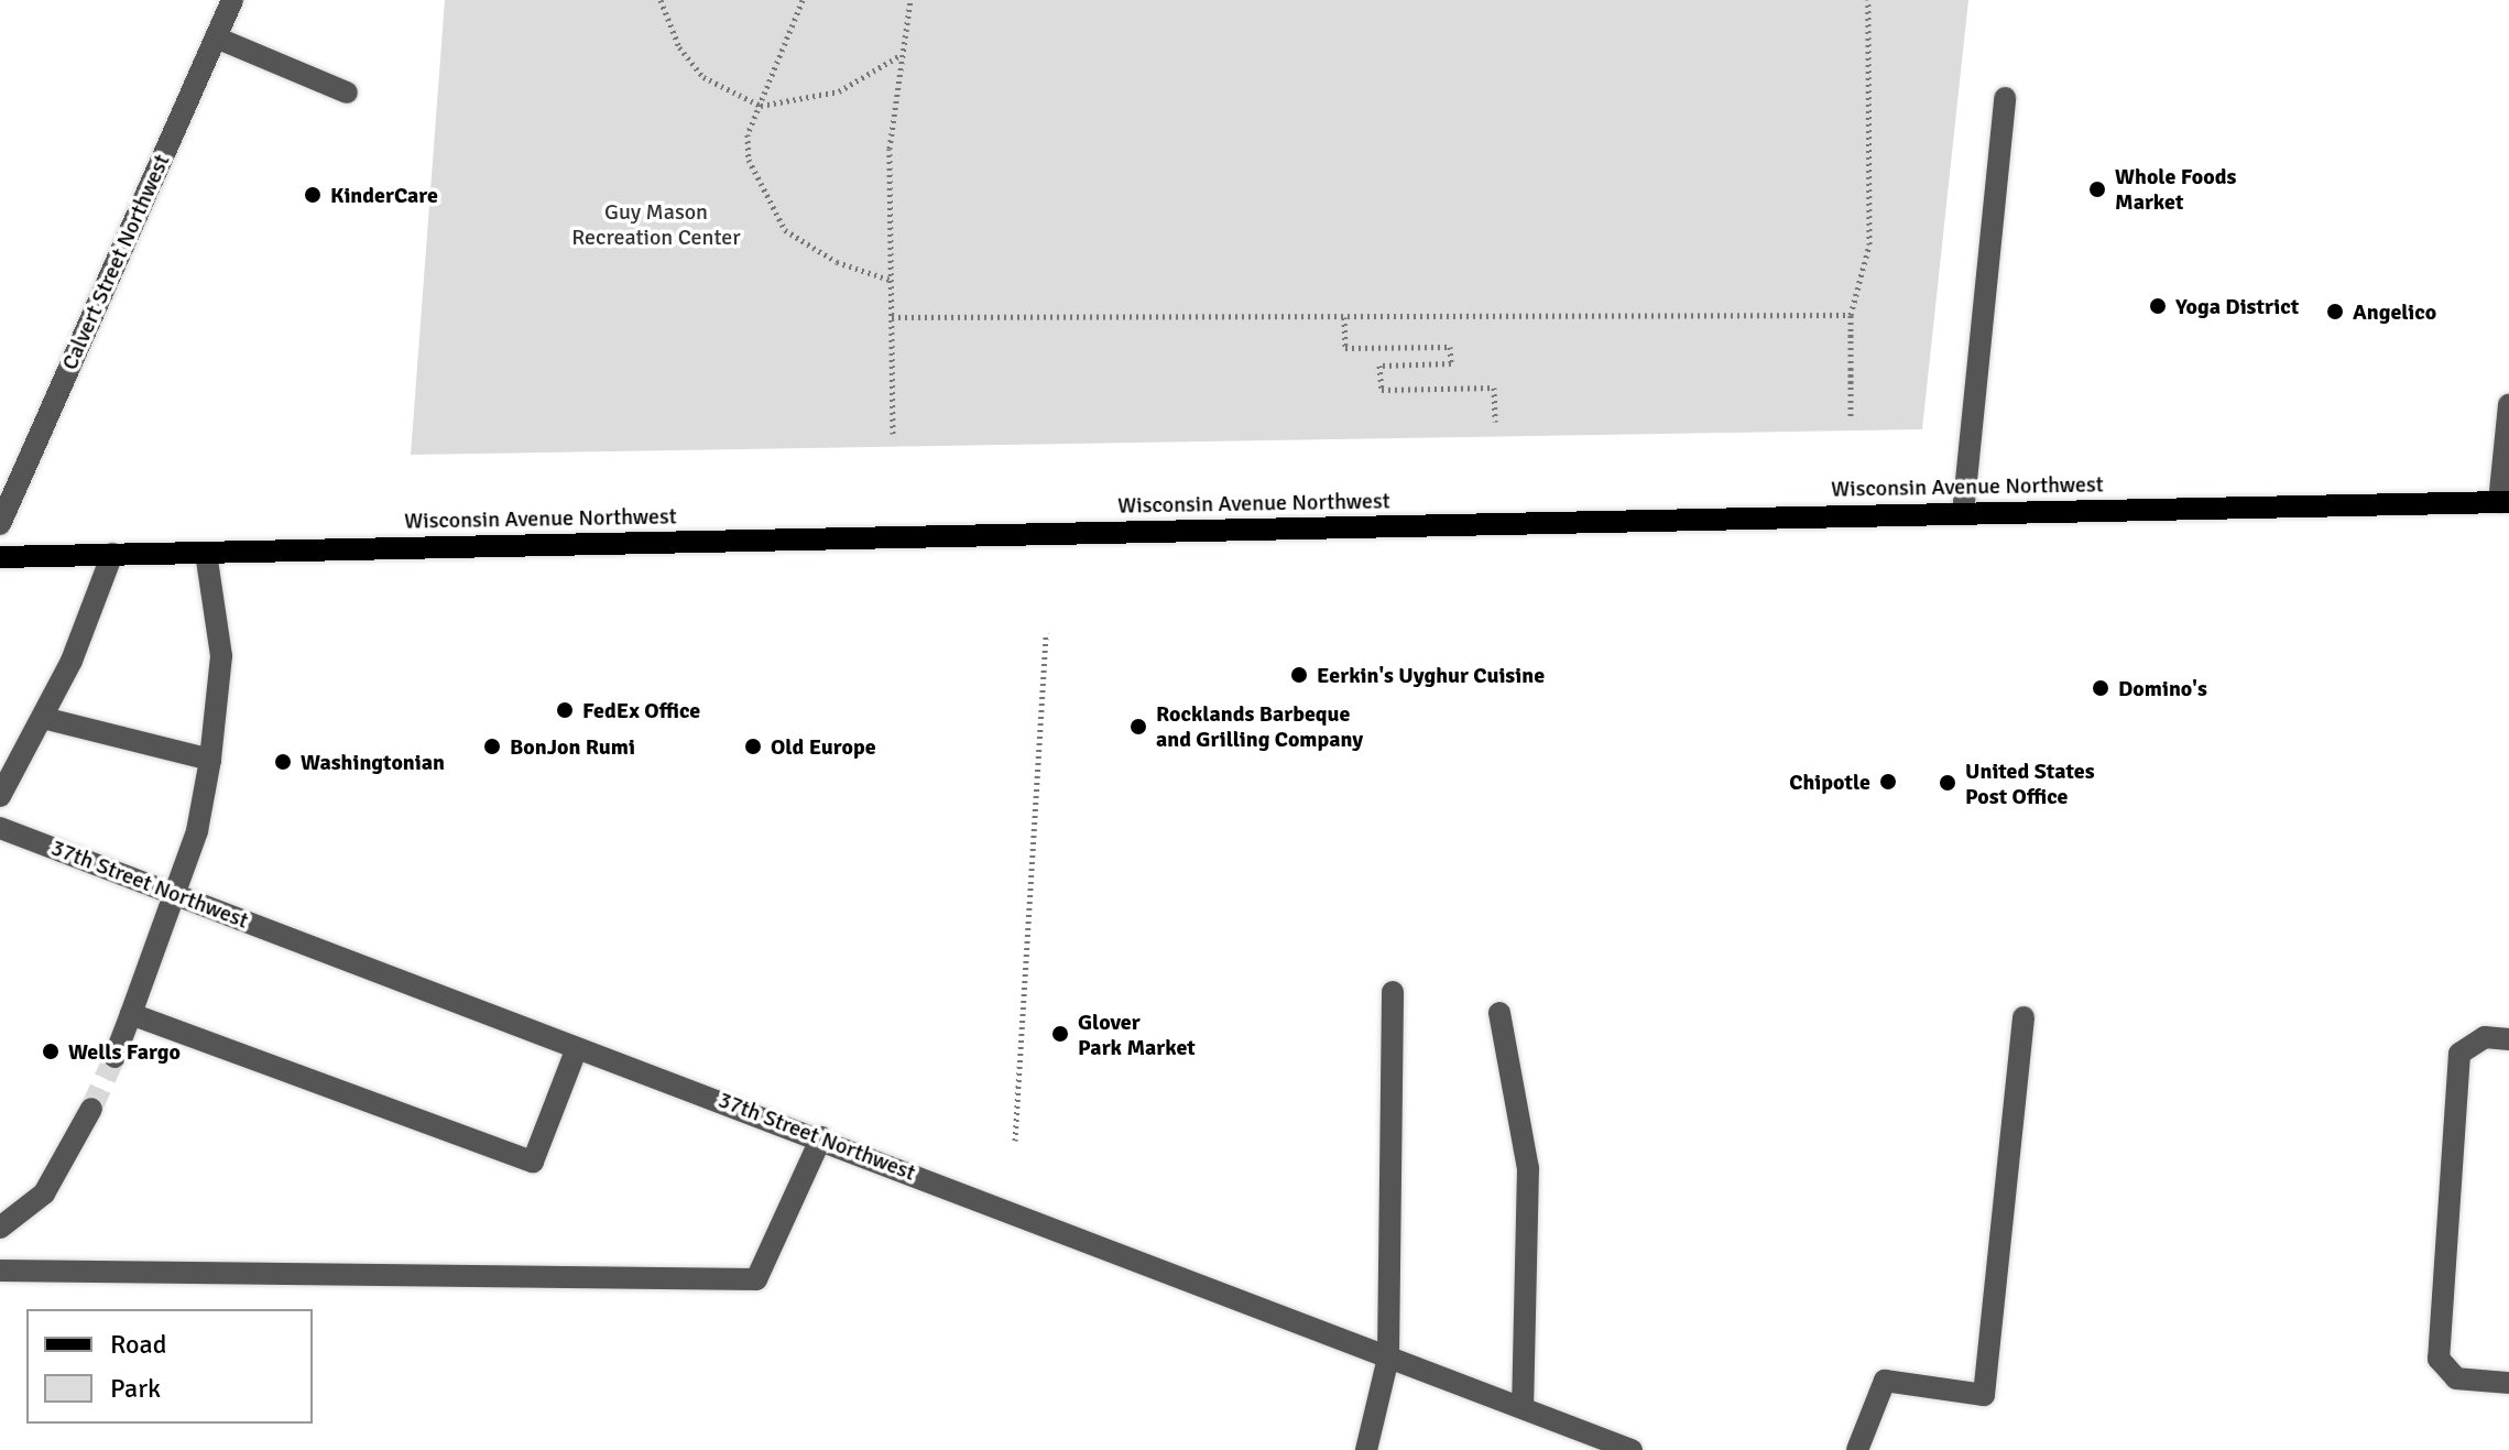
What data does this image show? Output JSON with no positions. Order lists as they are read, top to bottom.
{
  "streets": {
    "main road": ["Wisconsin Avenue Northwest"],
    "street": ["Calvert Street Northwest", "37th Street Northwest"]
  },
  "parks": ["Guy Mason Recreation Center"],
  "places": [
    "Whole Foods Market",
    "KinderCare",
    "Yoga District",
    "Angelico",
    "Eerkin's Uyghur Cuisine",
    "Domino's",
    "FedEx Office",
    "Rocklands Barbeque and Grilling Company",
    "BonJon Rumi",
    "Old Europe",
    "Washingtonian",
    "Chipotle",
    "United States Post Office",
    "Glover Park Market",
    "Wells Fargo"
  ],
  "legend": ["Road", "Park"]
}
